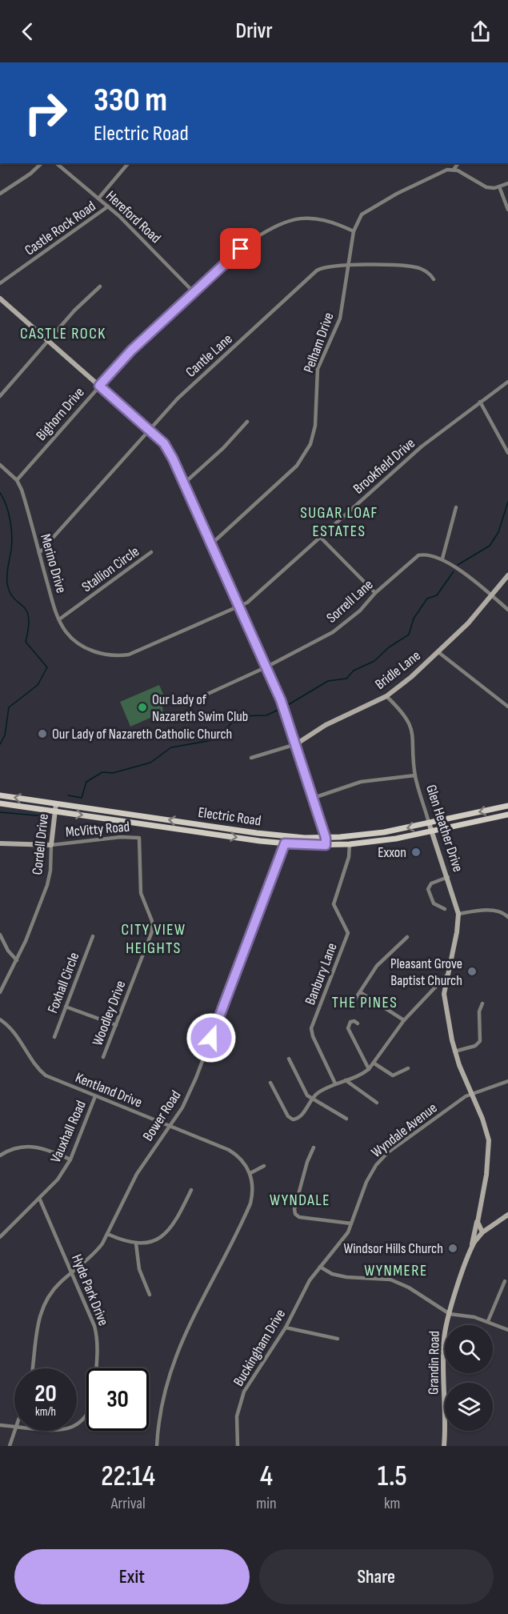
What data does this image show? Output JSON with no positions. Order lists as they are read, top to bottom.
{
  "streets": {
    "main road": ["Electric Road"],
    "street": [
      "Hereford Road",
      "Castle Rock Road",
      "Pelham Drive",
      "Cantle Lane",
      "Bighorn Drive",
      "Brookfield Drive",
      "Merino Drive",
      "Stallion Circle",
      "Sorrell Lane",
      "Bridle Lane",
      "Glen Heather Drive",
      "McVitty Road",
      "Cordell Drive",
      "Banbury Lane",
      "Foxhall Circle",
      "Woodley Drive",
      "Kentland Drive",
      "Bower Road",
      "Wyndale Avenue",
      "Vauxhall Road",
      "Hyde Park Drive",
      "Buckingham Drive",
      "Grandin Road"
    ]
  },
  "crossings": [
    ["Hereford Road", "Castle Rock Road"],
    ["Hereford Road", "Bighorn Drive"],
    ["Pelham Drive", "Cantle Lane"],
    ["Pelham Drive", "Bighorn Drive"],
    ["Cantle Lane", "Merino Drive"],
    ["Bighorn Drive", "Merino Drive"],
    ["Brookfield Drive", "Merino Drive"],
    ["Merino Drive", "Stallion Circle"],
    ["Sorrell Lane", "Bridle Lane"],
    ["Bridle Lane", "Glen Heather Drive"],
    ["Electric Road", "Glen Heather Drive"],
    ["Electric Road", "Cordell Drive"],
    ["Electric Road", "Banbury Lane"],
    ["Electric Road", "Bower Road"],
    ["Glen Heather Drive", "Wyndale Avenue"],
    ["Glen Heather Drive", "Grandin Road"],
    ["McVitty Road", "Cordell Drive"],
    ["McVitty Road", "Woodley Drive"],
    ["Kentland Drive", "Bower Road"],
    ["Kentland Drive", "Vauxhall Road"],
    ["Bower Road", "Hyde Park Drive"],
    ["Wyndale Avenue", "Buckingham Drive"],
    ["Vauxhall Road", "Hyde Park Drive"]
  ],
  "districts": [
    "CASTLE ROCK",
    "SUGAR LOAF ESTATES",
    "CITY VIEW HEIGHTS",
    "THE PINES",
    "WYNDALE",
    "WYNMERE"
  ],
  "places": [
    "Our Lady of Nazareth Swim Club",
    "Our Lady of Nazareth Catholic Church",
    "Exxon",
    "Pleasant Grove Baptist Church",
    "Windsor Hills Church"
  ],
  "page": {
    "header": "Drivr",
    "turn": ["330 m", "Electric Road"],
    "speed": "20 km/h",
    "limit": "30",
    "eta": [
      "22:14",
      "Arrival",
      "4",
      "min",
      "1.5",
      "km"
    ],
    "buttons": ["Exit", "Share"]
  }
}
